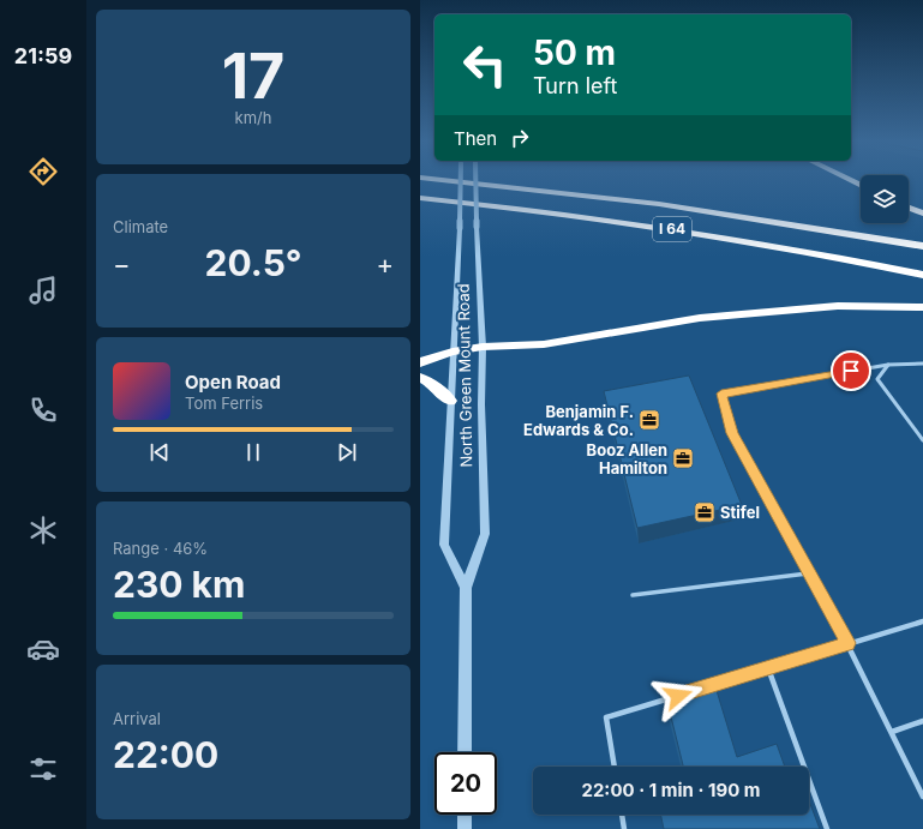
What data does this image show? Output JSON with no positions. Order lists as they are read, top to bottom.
{
  "streets": {
    "highway": ["I 64"],
    "street": ["North Green Mount Road"]
  },
  "places": {
    "office": ["Benjamin F. Edwards & Co.", "Booz Allen Hamilton", "Stifel"]
  },
  "page": {
    "tabs": "21:59",
    "tile": [
      ["17", "km/h"],
      "Climate",
      ["Range · 46%", "230 km"],
      ["Arrival", "22:00"]
    ],
    "turn": ["50 m", "Turn left"],
    "then": "Then",
    "heat": ["−", "20.5°", "+"],
    "song": ["Open Road", "Tom Ferris"],
    "limit": "20",
    "trip": "22:00 · 1 min · 190 m"
  }
}
